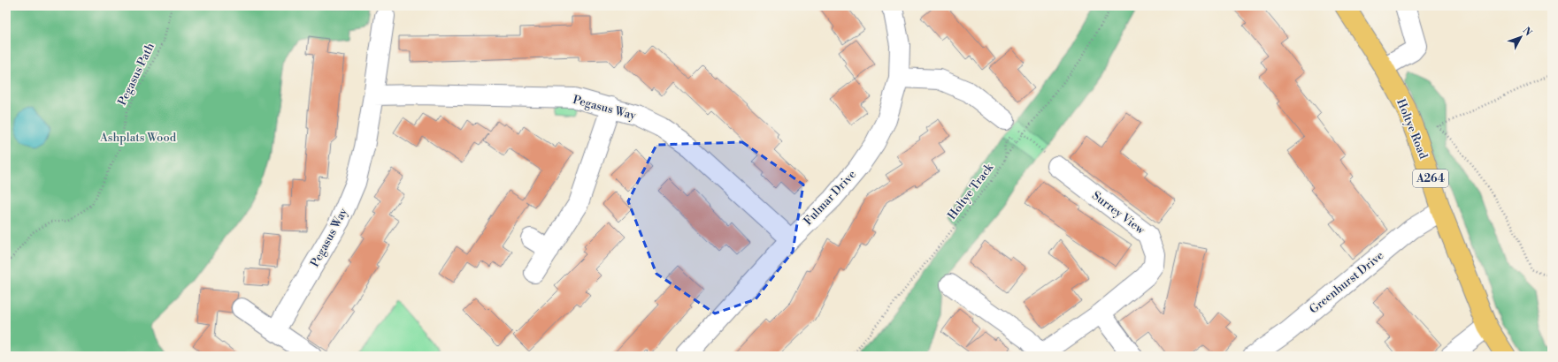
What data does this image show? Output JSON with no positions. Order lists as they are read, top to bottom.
{
  "streets": {
    "main road": ["Holtye Road", "A264"],
    "street": [
      "Pegasus Way",
      "Fulmar Drive",
      "Surrey View",
      "Greenhurst Drive"
    ],
    "path": ["Pegasus Path", "Holtye Track"]
  },
  "crossings": [
    ["Pegasus Way", "Fulmar Drive"],
    ["Holtye Road", "Greenhurst Drive"]
  ],
  "parks": ["Ashplats Wood"],
  "north": "top right"
}
